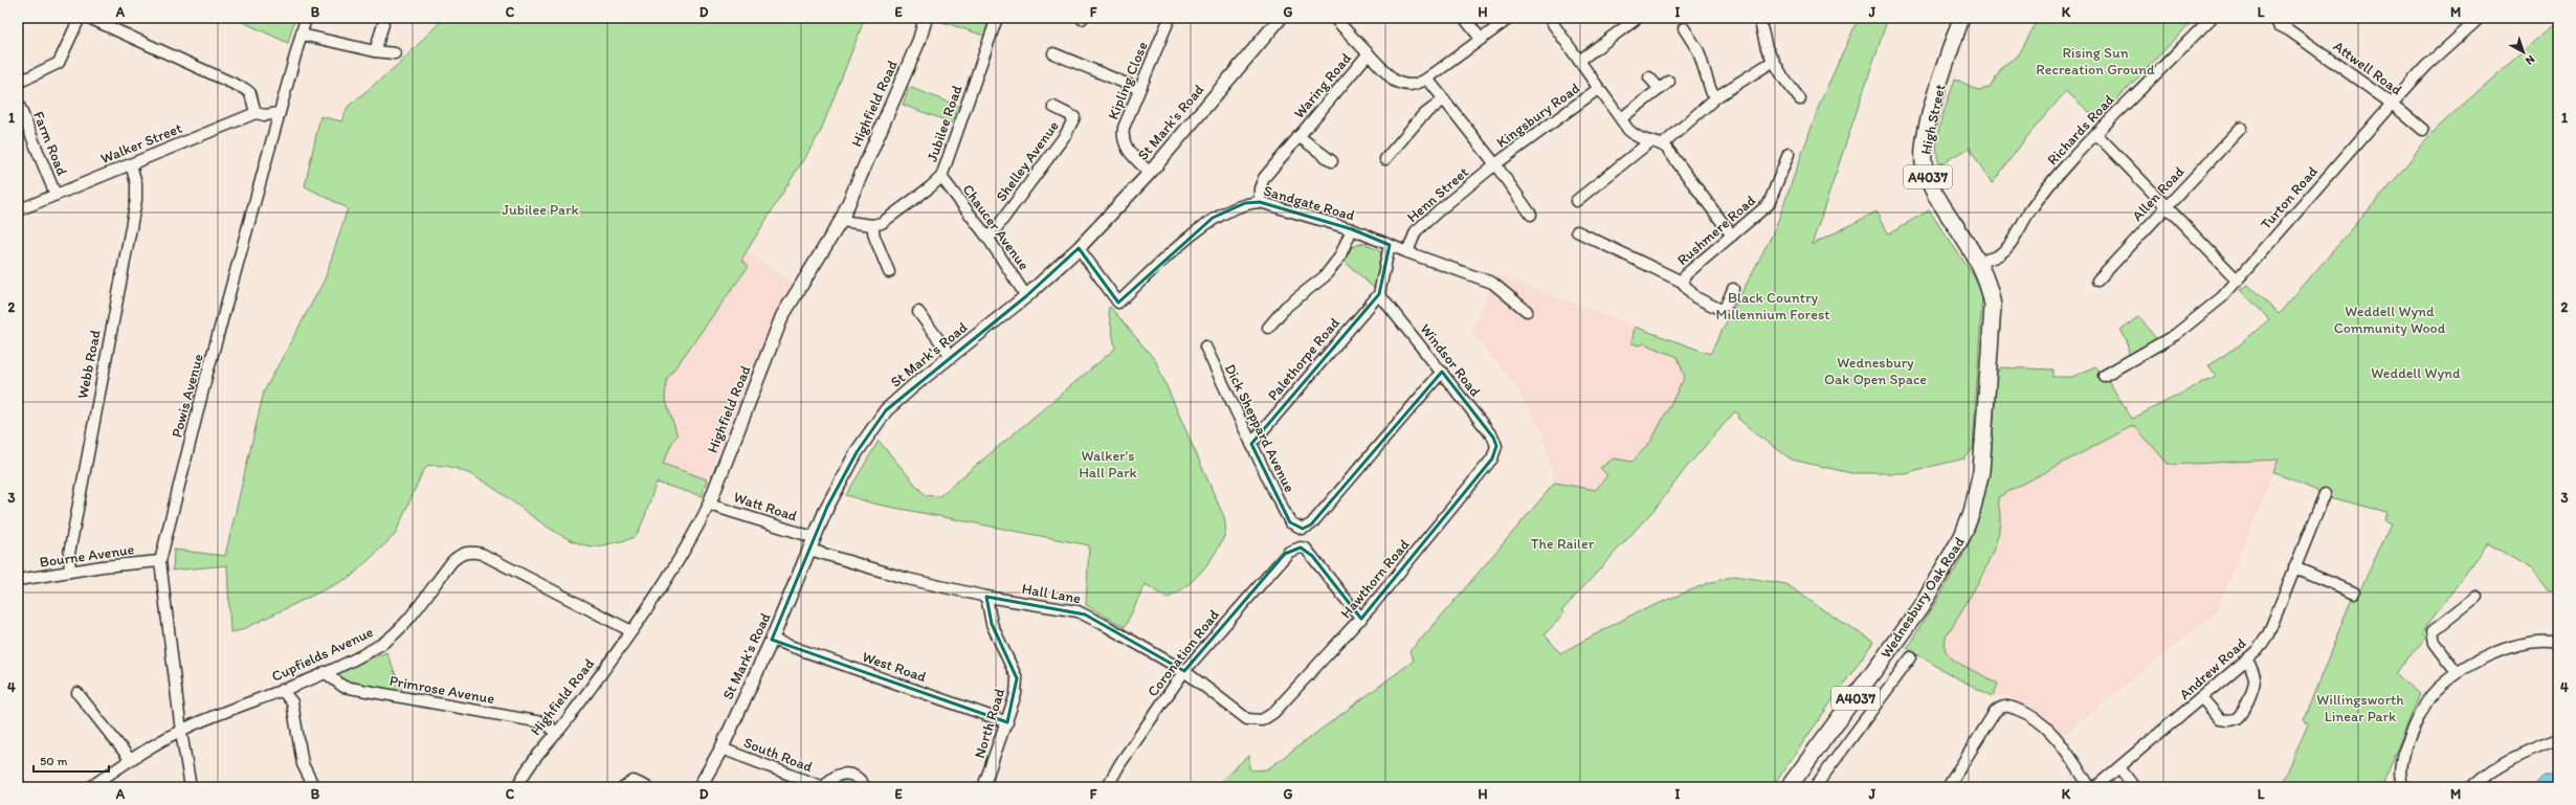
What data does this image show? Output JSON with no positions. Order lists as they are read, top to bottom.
{
  "streets": {
    "main road": ["High Street", "A4037", "Wednesbury Oak Road"],
    "street": [
      "Attwell Road",
      "Kipling Close",
      "Waring Road",
      "Highfield Road",
      "Kingsbury Road",
      "St Mark's Road",
      "Jubilee Road",
      "Richards Road",
      "Farm Road",
      "Walker Street",
      "Shelley Avenue",
      "Allen Road",
      "Henn Street",
      "Turton Road",
      "Sandgate Road",
      "Chaucer Avenue",
      "Rushmere Road",
      "Palethorpe Road",
      "Windsor Road",
      "Webb Road",
      "Powis Avenue",
      "Dick Sheppard Avenue",
      "Watt Road",
      "Bourne Avenue",
      "Hawthorn Road",
      "Hall Lane",
      "Coronation Road",
      "Cupfields Avenue",
      "West Road",
      "Andrew Road",
      "Primrose Avenue",
      "North Road",
      "South Road"
    ]
  },
  "crossings": [
    ["Attwell Road", "Turton Road"],
    ["Kipling Close", "St Mark's Road"],
    ["Waring Road", "Sandgate Road"],
    ["Highfield Road", "Watt Road"],
    ["Highfield Road", "Cupfields Avenue"],
    ["Highfield Road", "Primrose Avenue"],
    ["Kingsbury Road", "Henn Street"],
    ["High Street", "Richards Road"],
    ["High Street", "Wednesbury Oak Road"],
    ["St Mark's Road", "Sandgate Road"],
    ["St Mark's Road", "Chaucer Avenue"],
    ["St Mark's Road", "Watt Road"],
    ["St Mark's Road", "Hall Lane"],
    ["St Mark's Road", "West Road"],
    ["St Mark's Road", "South Road"],
    ["Jubilee Road", "Chaucer Avenue"],
    ["Farm Road", "Walker Street"],
    ["Walker Street", "Webb Road"],
    ["Walker Street", "Powis Avenue"],
    ["Shelley Avenue", "Chaucer Avenue"],
    ["Henn Street", "Sandgate Road"],
    ["Palethorpe Road", "Windsor Road"],
    ["Palethorpe Road", "Dick Sheppard Avenue"],
    ["Windsor Road", "Dick Sheppard Avenue"],
    ["Windsor Road", "Hawthorn Road"],
    ["Webb Road", "Bourne Avenue"],
    ["Powis Avenue", "Bourne Avenue"],
    ["Powis Avenue", "Cupfields Avenue"],
    ["Watt Road", "Hall Lane"],
    ["Hawthorn Road", "Hall Lane"],
    ["Hawthorn Road", "Coronation Road"],
    ["Hall Lane", "Coronation Road"],
    ["Hall Lane", "North Road"],
    ["Cupfields Avenue", "Primrose Avenue"],
    ["West Road", "North Road"]
  ],
  "parks": [
    "Rising Sun Recreation Ground",
    "Jubilee Park",
    "Black Country Millennium Forest",
    "Weddell Wynd Community Wood",
    "Wednesbury Oak Open Space",
    "Weddell Wynd",
    "Walker's Hall Park",
    "The Railer",
    "Willingsworth Linear Park"
  ],
  "scale_bar": "50 m",
  "north": "bottom right",
  "grid": {
    "columns": [
      "A",
      "B",
      "C",
      "D",
      "E",
      "F",
      "G",
      "H",
      "I",
      "J",
      "K",
      "L",
      "M"
    ],
    "rows": [
      "1",
      "2",
      "3",
      "4"
    ]
  }
}
